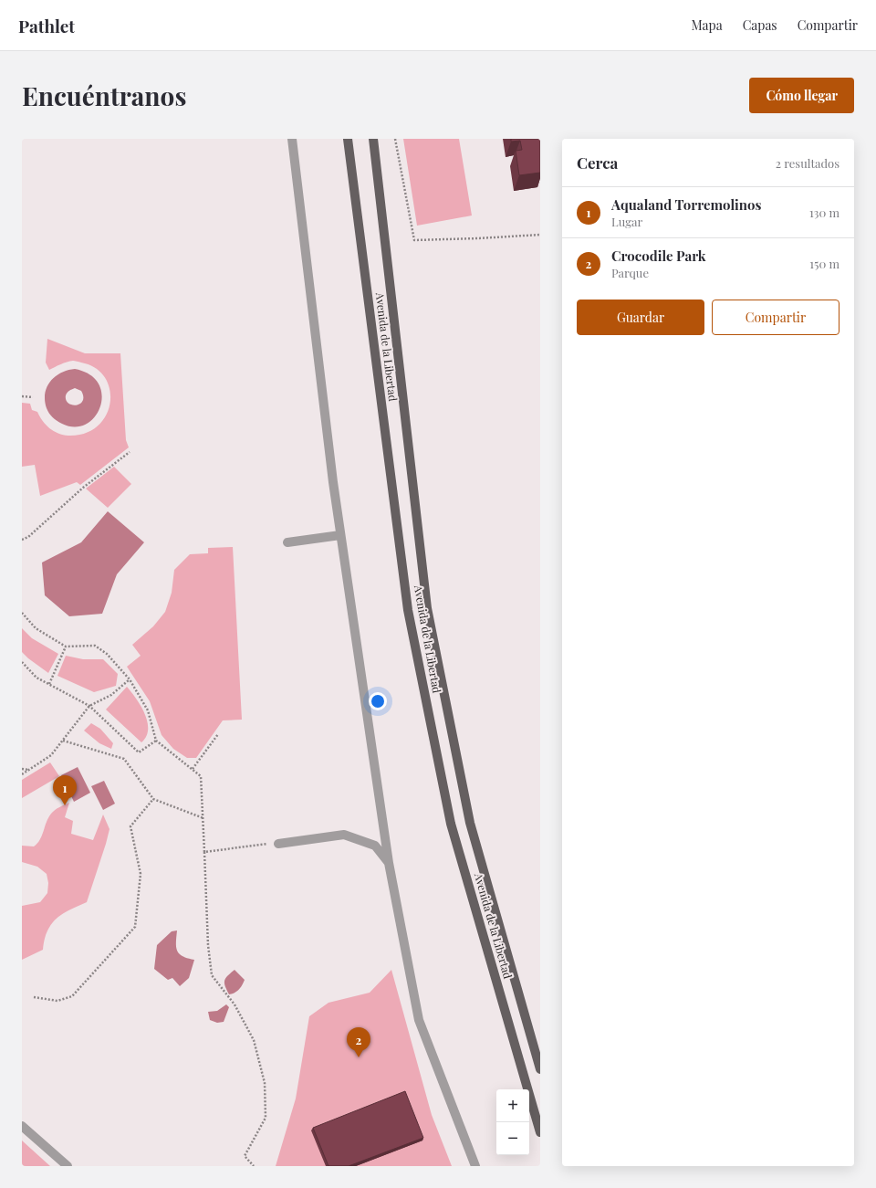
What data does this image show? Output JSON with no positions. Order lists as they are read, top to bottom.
{
  "streets": {
    "main road": ["Avenida de la Libertad"]
  },
  "page": {
    "header": "Pathlet",
    "nav": ["Mapa", "Capas", "Compartir"],
    "buttons": [
      "Cómo llegar",
      ["Guardar", "Compartir"]
    ],
    "title": "Encuéntranos",
    "heading": ["Cerca", "2 resultados"],
    "list": [
      {
        "mark": "1",
        "name": "Aqualand Torremolinos",
        "note": "Lugar",
        "value": "130 m"
      },
      {
        "mark": "2",
        "name": "Crocodile Park",
        "note": "Parque",
        "value": "150 m"
      }
    ],
    "pins": ["1", "2"],
    "map_buttons": ["+", "−"]
  }
}
